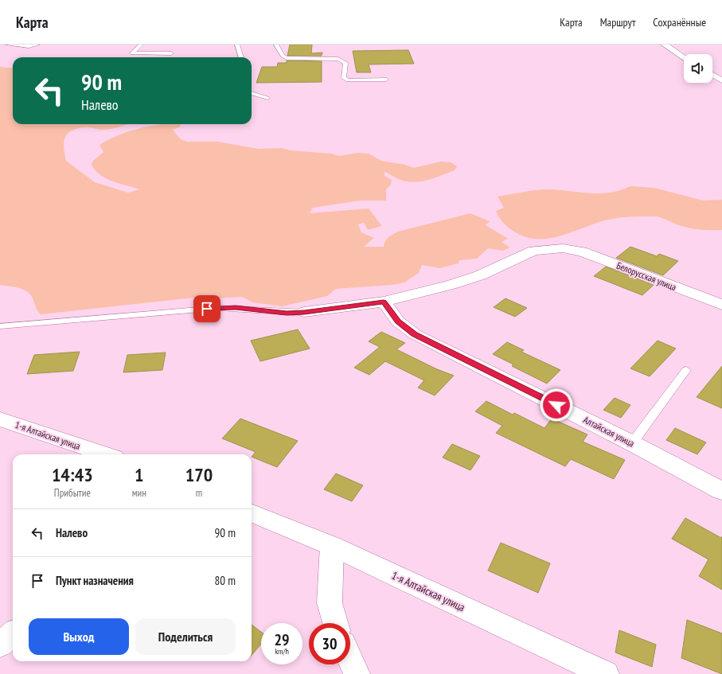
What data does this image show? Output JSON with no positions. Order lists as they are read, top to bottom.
{
  "streets": {
    "street": ["Белорусская улица", "Алтайская улица", "1-я Алтайская улица"]
  },
  "crossings": [
    ["Белорусская улица", "Алтайская улица"]
  ],
  "page": {
    "header": "Карта",
    "nav": ["Карта", "Маршрут", "Сохранённые"],
    "turn": ["90 m", "Налево"],
    "eta": [
      "14:43",
      "Прибытие",
      "1",
      "мин",
      "170",
      "m"
    ],
    "list": [
      {
        "name": "Налево",
        "value": "90 m"
      },
      {
        "name": "Пункт назначения",
        "value": "80 m"
      }
    ],
    "buttons": ["Выход", "Поделиться"],
    "speed": "29 km/h",
    "limit": "30"
  }
}
